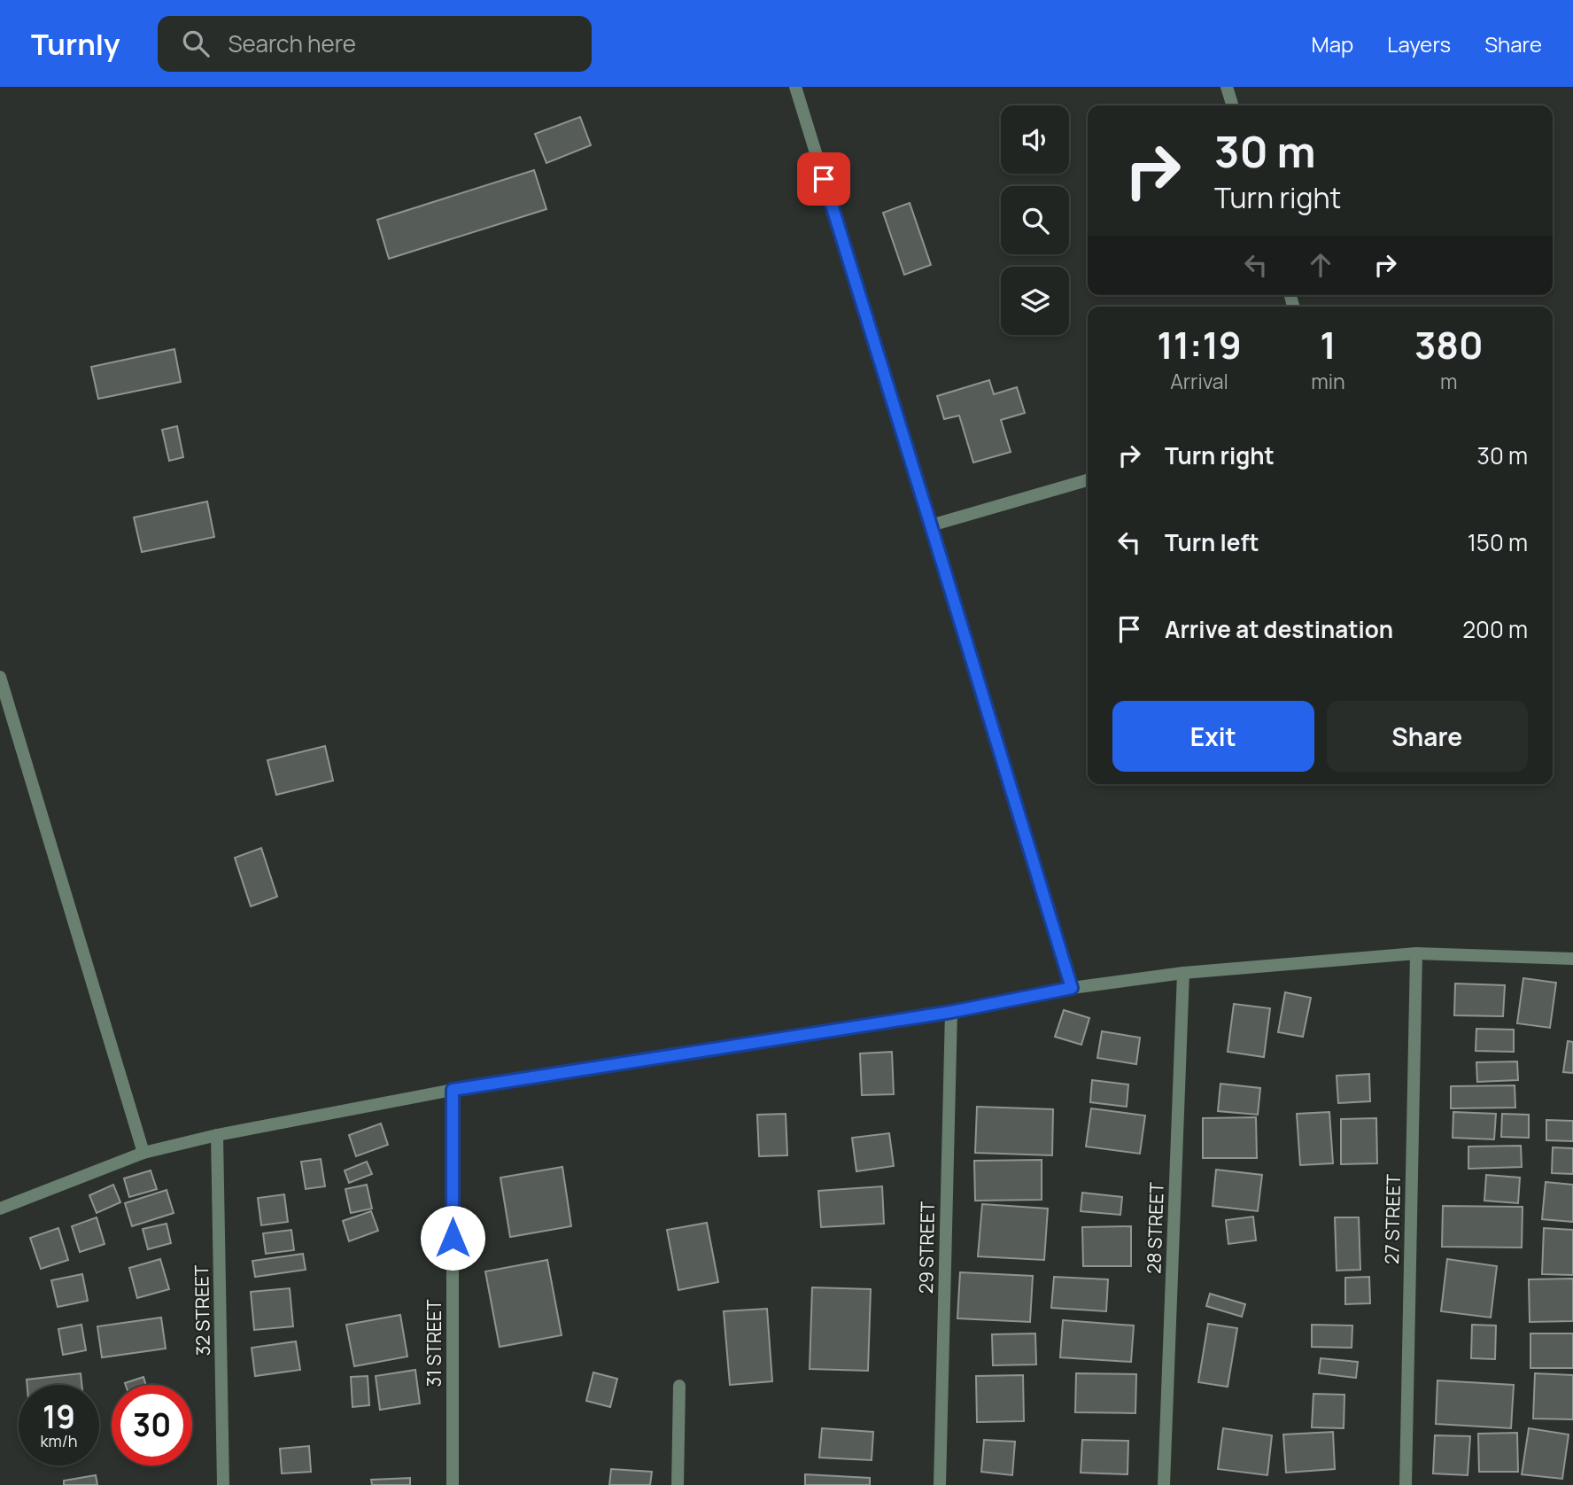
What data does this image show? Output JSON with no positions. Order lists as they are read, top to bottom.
{
  "streets": {
    "street": [
      "27 STREET",
      "28 STREET",
      "29 STREET",
      "32 STREET",
      "31 STREET"
    ]
  },
  "page": {
    "header": "Turnly",
    "search": "Search here",
    "nav": ["Map", "Layers", "Share"],
    "turn": ["30 m", "Turn right"],
    "eta": [
      "11:19",
      "Arrival",
      "1",
      "min",
      "380",
      "m"
    ],
    "list": [
      {
        "name": "Turn right",
        "value": "30 m"
      },
      {
        "name": "Turn left",
        "value": "150 m"
      },
      {
        "name": "Arrive at destination",
        "value": "200 m"
      }
    ],
    "buttons": ["Exit", "Share"],
    "speed": "19 km/h",
    "limit": "30"
  }
}
